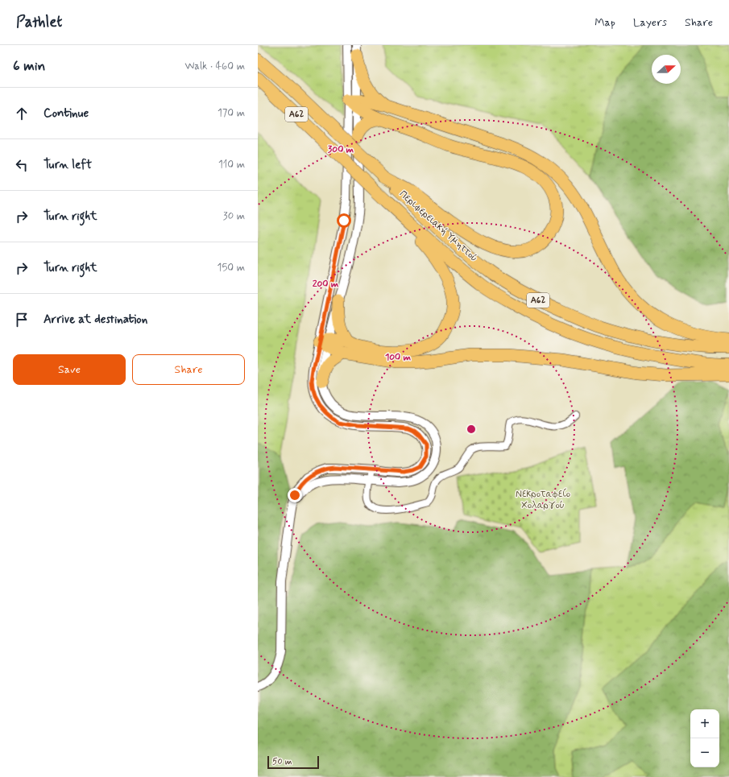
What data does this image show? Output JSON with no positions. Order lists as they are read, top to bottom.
{
  "streets": {
    "highway": ["Α62", "Περιφερειακή Υμηττού"]
  },
  "parks": ["Νεκροταφείο Χολαργού"],
  "scale_bar": "50 m",
  "north": "right",
  "page": {
    "header": "Pathlet",
    "nav": ["Map", "Layers", "Share"],
    "heading": ["6 min", "Walk · 460 m"],
    "list": [
      ["Continue", "170 m"],
      ["Turn left", "110 m"],
      ["Turn right", "30 m"],
      ["Turn right", "150 m"],
      "Arrive at destination"
    ],
    "buttons": ["Save", "Share"],
    "map_buttons": ["+", "−"],
    "scale": "50 m"
  },
  "rings": ["300 m", "200 m", "100 m"]
}
